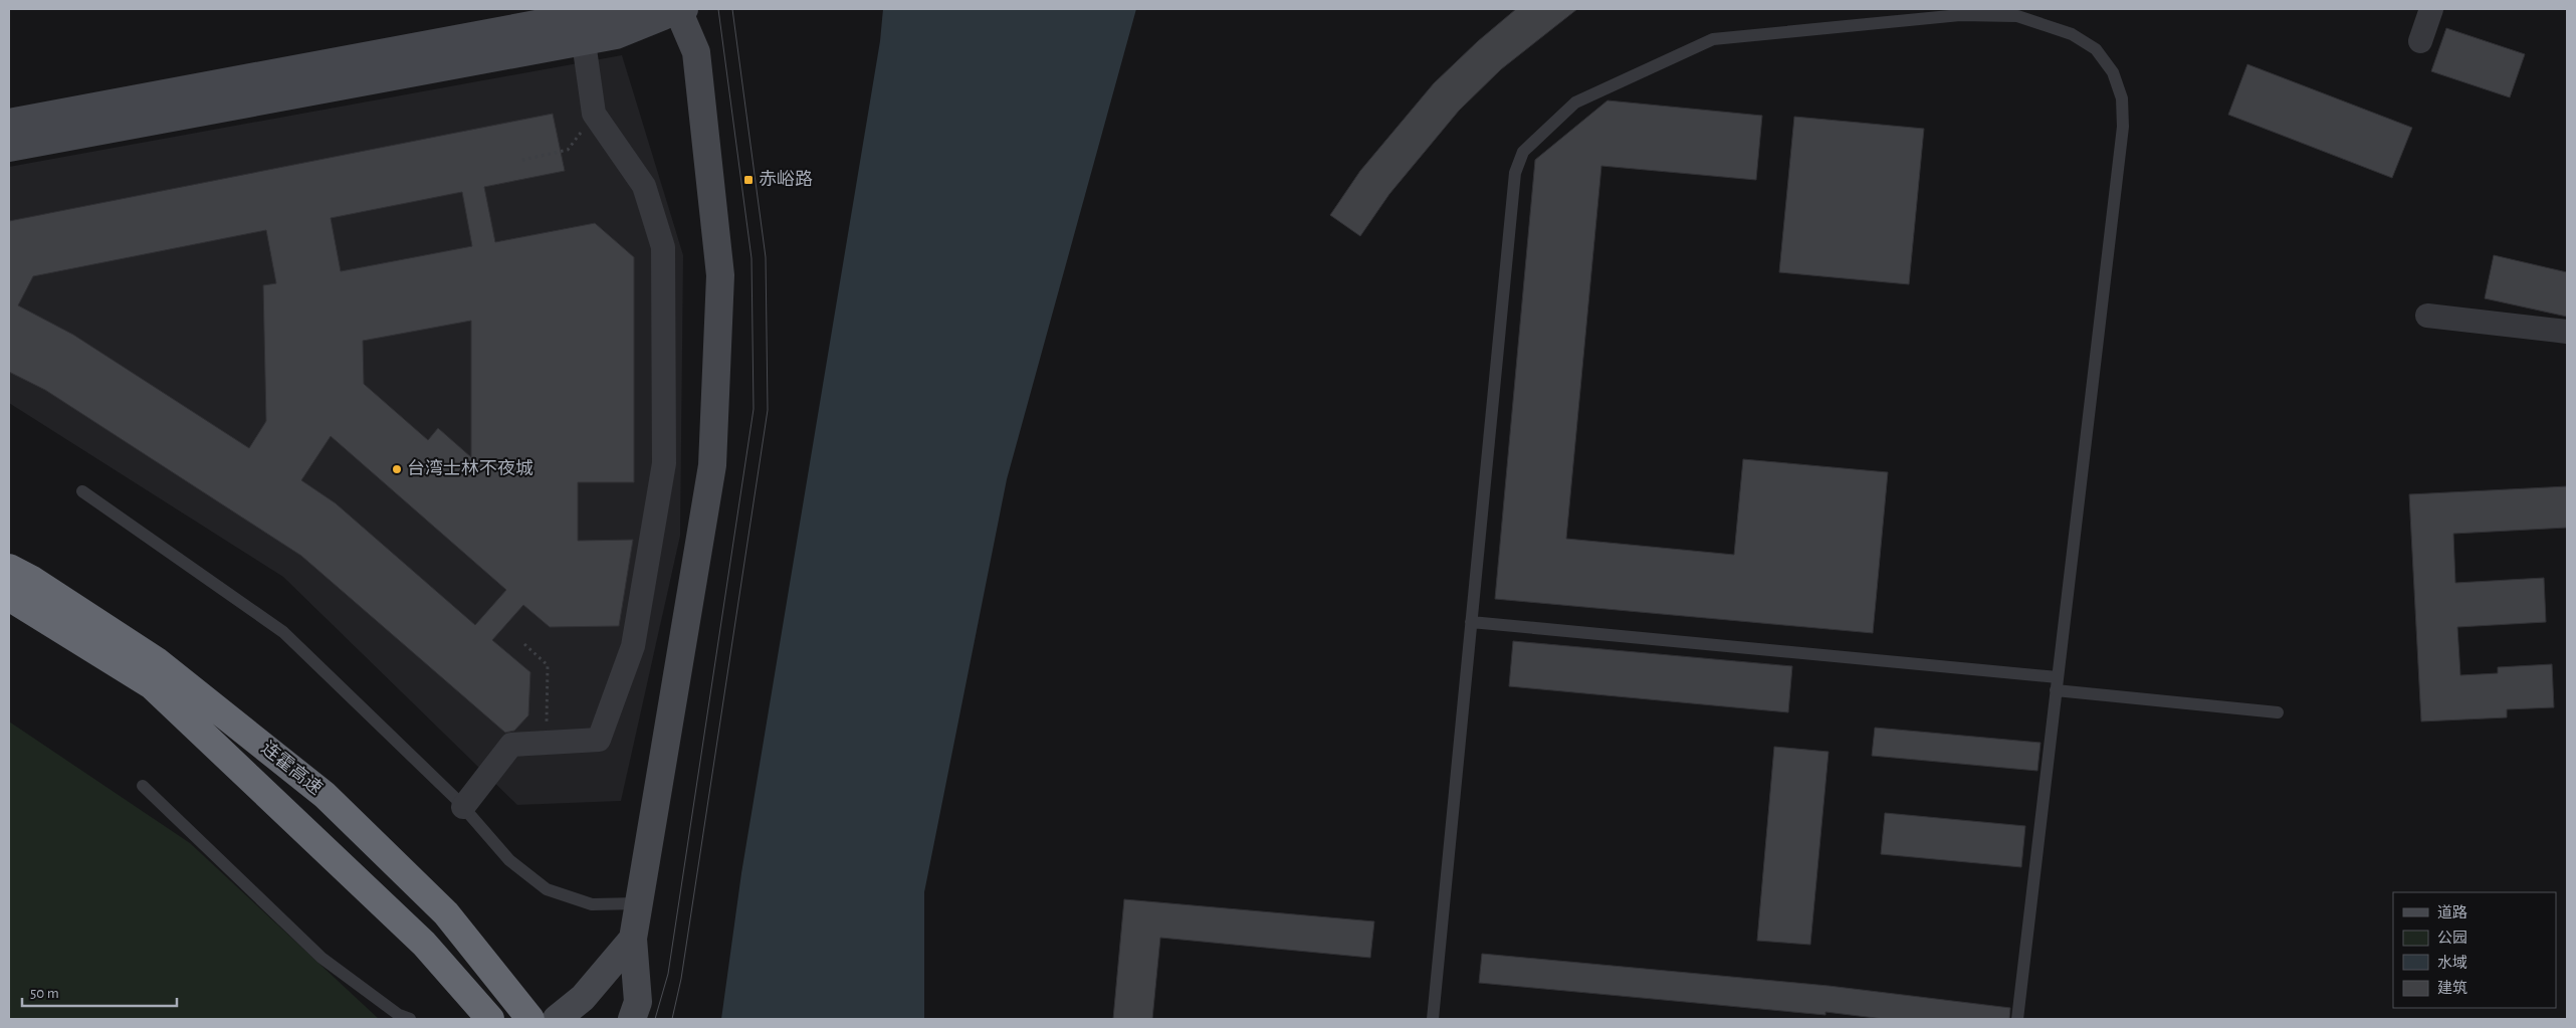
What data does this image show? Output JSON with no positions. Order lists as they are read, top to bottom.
{
  "streets": {
    "highway": ["连霍高速"]
  },
  "places": {
    "transit": ["赤峪路"],
    "other": ["台湾士林不夜城"]
  },
  "legend": [
    "道路",
    "公园",
    "水域",
    "建筑"
  ],
  "scale_bar": "50 m"
}
